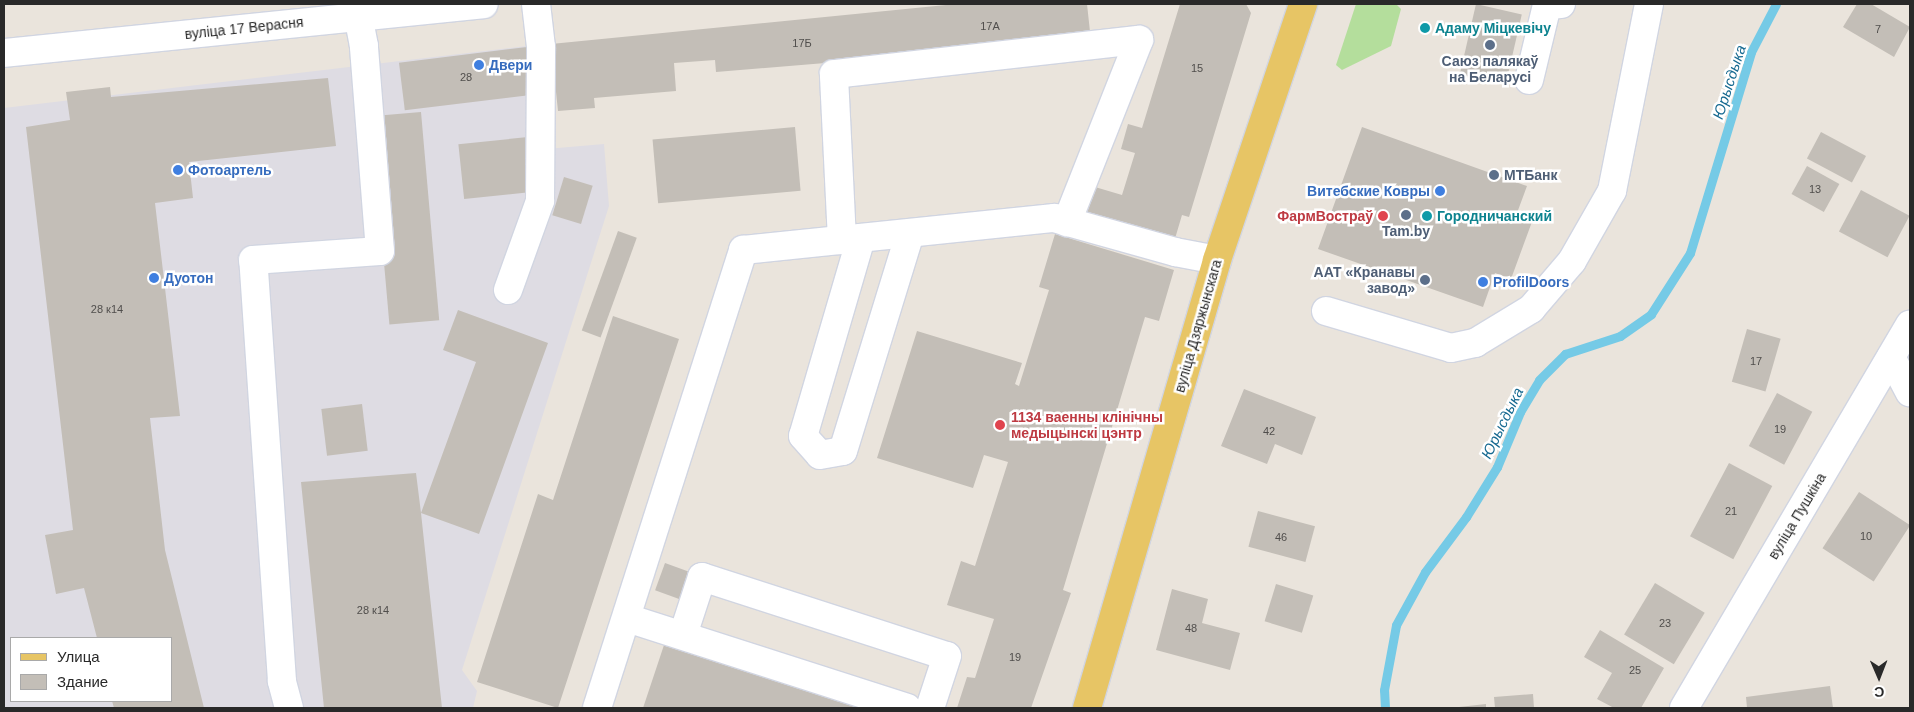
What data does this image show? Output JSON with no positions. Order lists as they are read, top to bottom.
{
  "streets": {
    "main road": ["вуліца Дзяржынскага"],
    "street": ["вуліца 17 Верасня", "вуліца Пушкіна"]
  },
  "water": ["Юрысдыка"],
  "places": [
    "Адаму Міцкевічу",
    "Саюз палякаў на Беларусі",
    "Двери",
    "Фотоартель",
    "МТБанк",
    "Витебские Ковры",
    "Tam.by",
    "ФармВостраў",
    "Городничанский",
    "Дуотон",
    "ААТ «Кранавы завод»",
    "ProfilDoors",
    "1134 ваенны клінічны медыцынскі цэнтр"
  ],
  "house_numbers": [
    "17А",
    "7",
    "17Б",
    "15",
    "28",
    "13",
    "28 к14",
    "17",
    "19",
    "42",
    "21",
    "10",
    "46",
    "28 к14",
    "23",
    "48",
    "19",
    "25"
  ],
  "legend": ["Улица", "Здание"],
  "north": "bottom"
}
